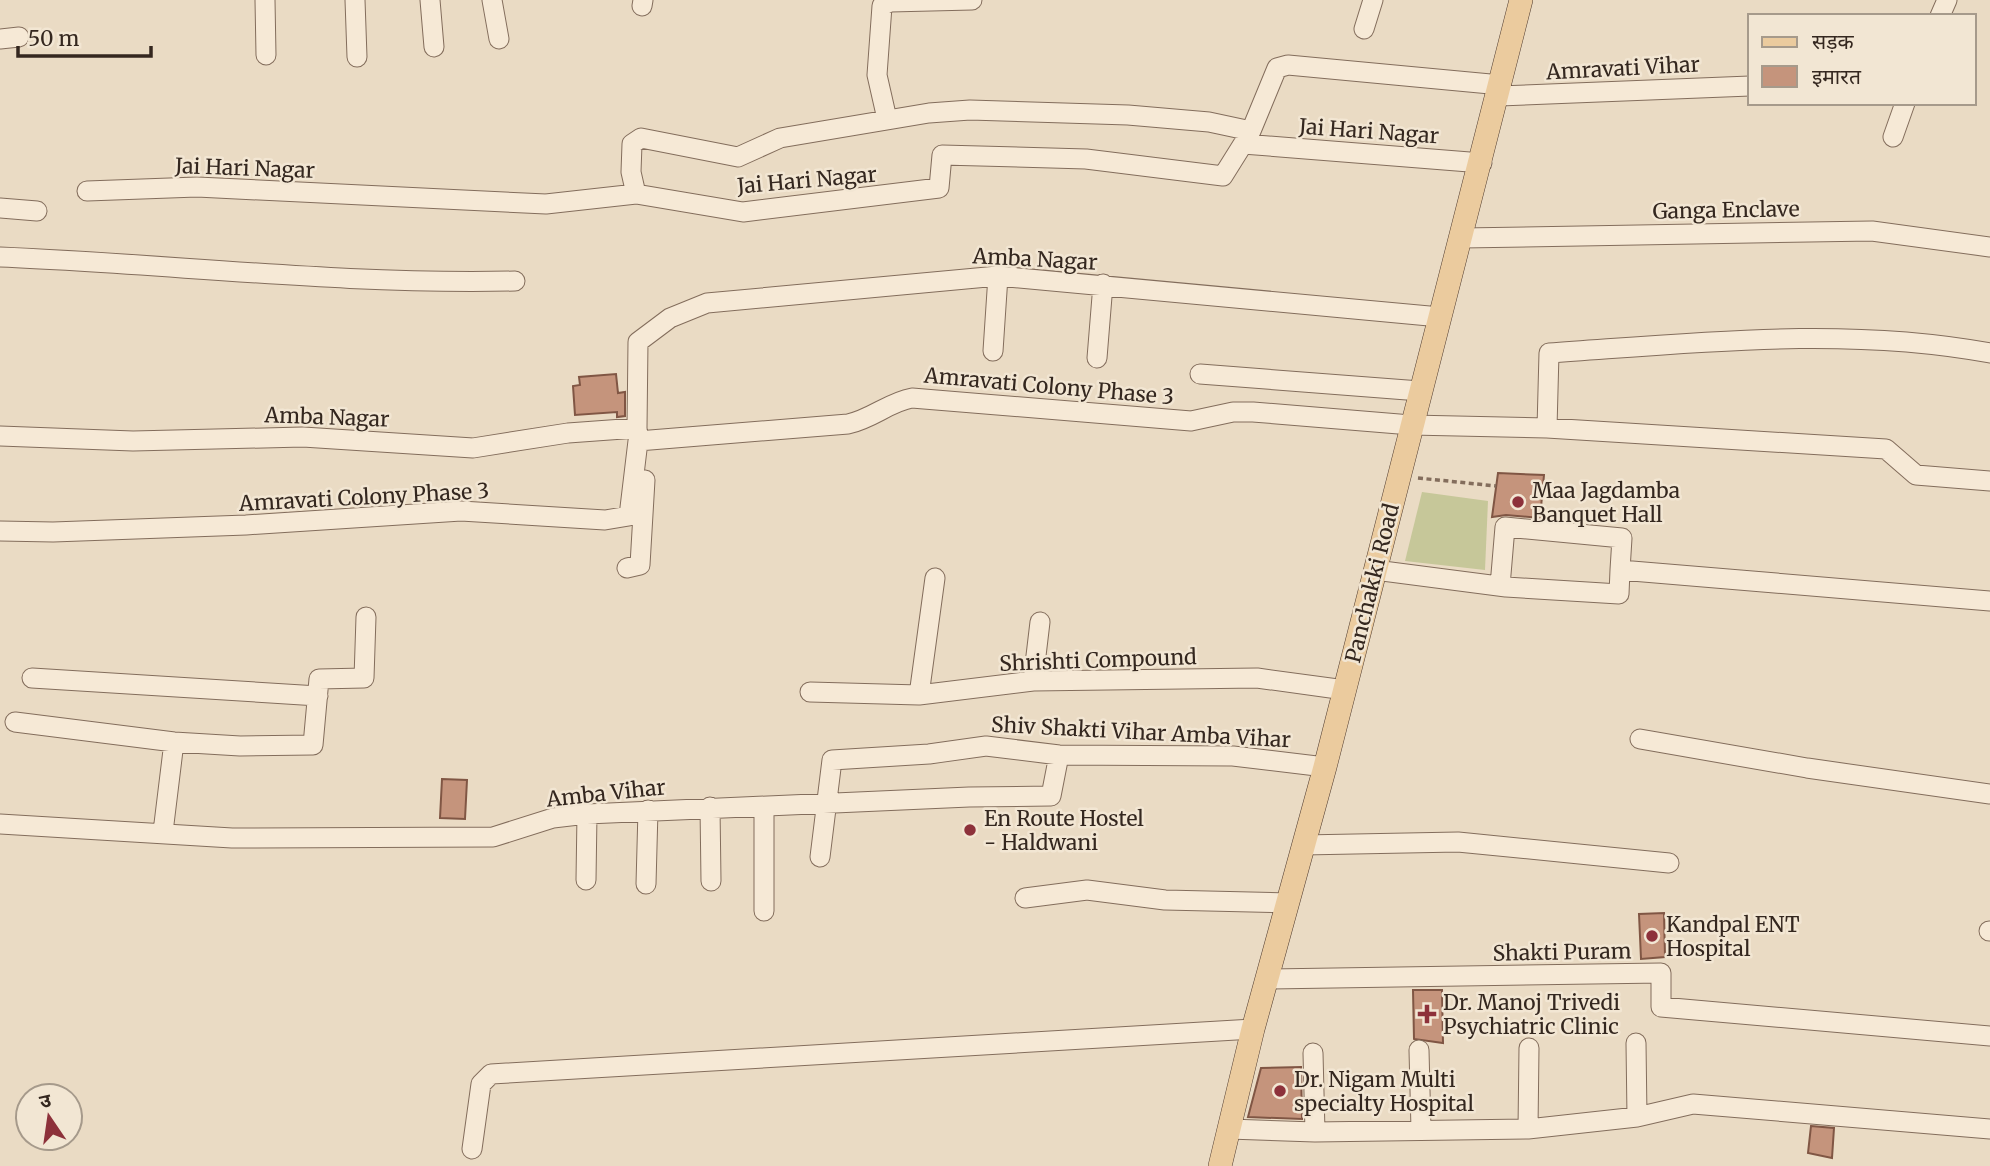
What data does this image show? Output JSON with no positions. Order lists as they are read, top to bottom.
{
  "streets": {
    "main road": ["Panchakki Road"],
    "street": [
      "Amravati Vihar",
      "Jai Hari Nagar",
      "Ganga Enclave",
      "Amba Nagar",
      "Amravati Colony Phase 3",
      "Shrishti Compound",
      "Shiv Shakti Vihar Amba Vihar",
      "Amba Vihar",
      "Shakti Puram"
    ]
  },
  "crossings": [
    ["Amravati Vihar", "Jai Hari Nagar"],
    ["Amravati Vihar", "Panchakki Road"],
    ["Jai Hari Nagar", "Panchakki Road"],
    ["Ganga Enclave", "Panchakki Road"],
    ["Amba Nagar", "Amravati Colony Phase 3"],
    ["Amba Nagar", "Panchakki Road"],
    ["Amravati Colony Phase 3", "Panchakki Road"],
    ["Panchakki Road", "Shrishti Compound"],
    ["Panchakki Road", "Shiv Shakti Vihar Amba Vihar"],
    ["Panchakki Road", "Shakti Puram"],
    ["Shiv Shakti Vihar Amba Vihar", "Amba Vihar"]
  ],
  "places": {
    "other": [
      "Maa Jagdamba Banquet Hall",
      "En Route Hostel - Haldwani",
      "Kandpal ENT Hospital",
      "Dr. Nigam Multi specialty Hospital"
    ],
    "health": ["Dr. Manoj Trivedi Psychiatric Clinic"]
  },
  "legend": ["सड़क", "इमारत"],
  "scale_bar": "50 m",
  "north": "top"
}
